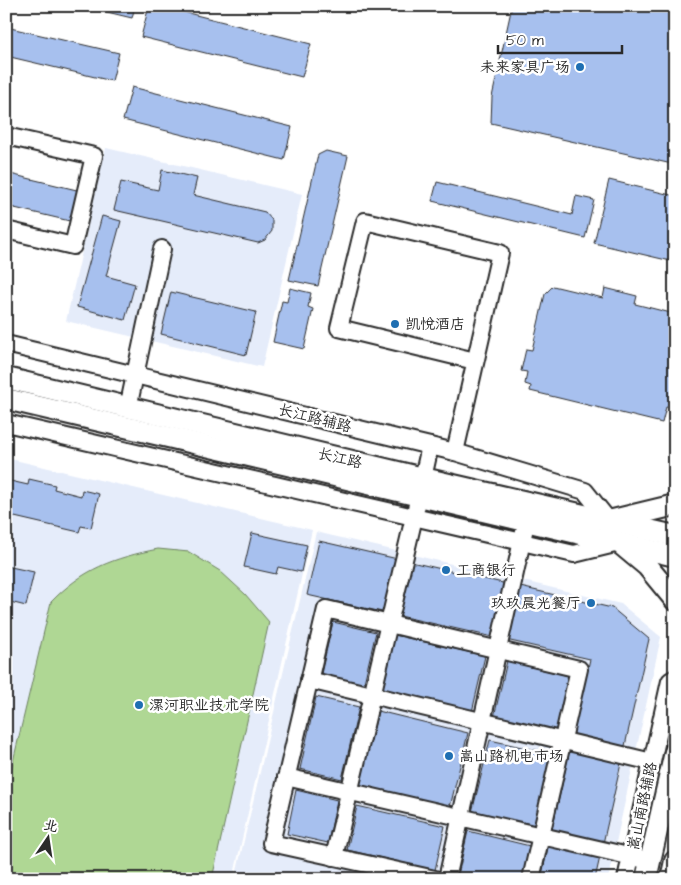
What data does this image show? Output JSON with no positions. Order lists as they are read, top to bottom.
{
  "streets": {
    "main road": ["长江路"],
    "street": ["长江路辅路", "嵩山南路辅路"]
  },
  "crossings": [
    ["长江路辅路", "长江路"]
  ],
  "places": [
    "未来家具广场",
    "凯悦酒店",
    "工商银行",
    "玖玖晨光餐厅",
    "漯河职业技术学院",
    "嵩山路机电市场"
  ],
  "scale_bar": "50 m",
  "north": "top"
}
